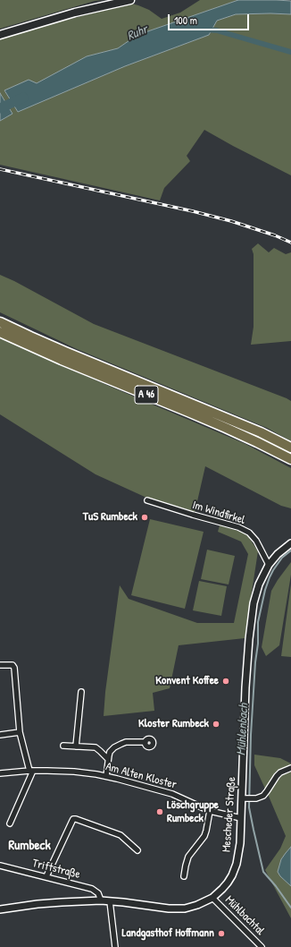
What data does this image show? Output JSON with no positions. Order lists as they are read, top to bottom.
{
  "streets": {
    "highway": ["A 46"],
    "street": [
      "Im Windfirkel",
      "Am Alten Kloster",
      "Mescheder Straße",
      "Triftstraße",
      "Mühlbachtal"
    ]
  },
  "crossings": [
    ["Im Windfirkel", "Mescheder Straße"],
    ["Am Alten Kloster", "Mescheder Straße"],
    ["Mescheder Straße", "Triftstraße"],
    ["Mescheder Straße", "Mühlbachtal"]
  ],
  "districts": ["Rumbeck"],
  "water": ["Ruhr", "Mühlenbach"],
  "places": [
    "TuS Rumbeck",
    "Konvent Koffee",
    "Kloster Rumbeck",
    "Löschgruppe Rumbeck",
    "Landgasthof Hoffmann"
  ],
  "scale_bar": "100 m"
}
